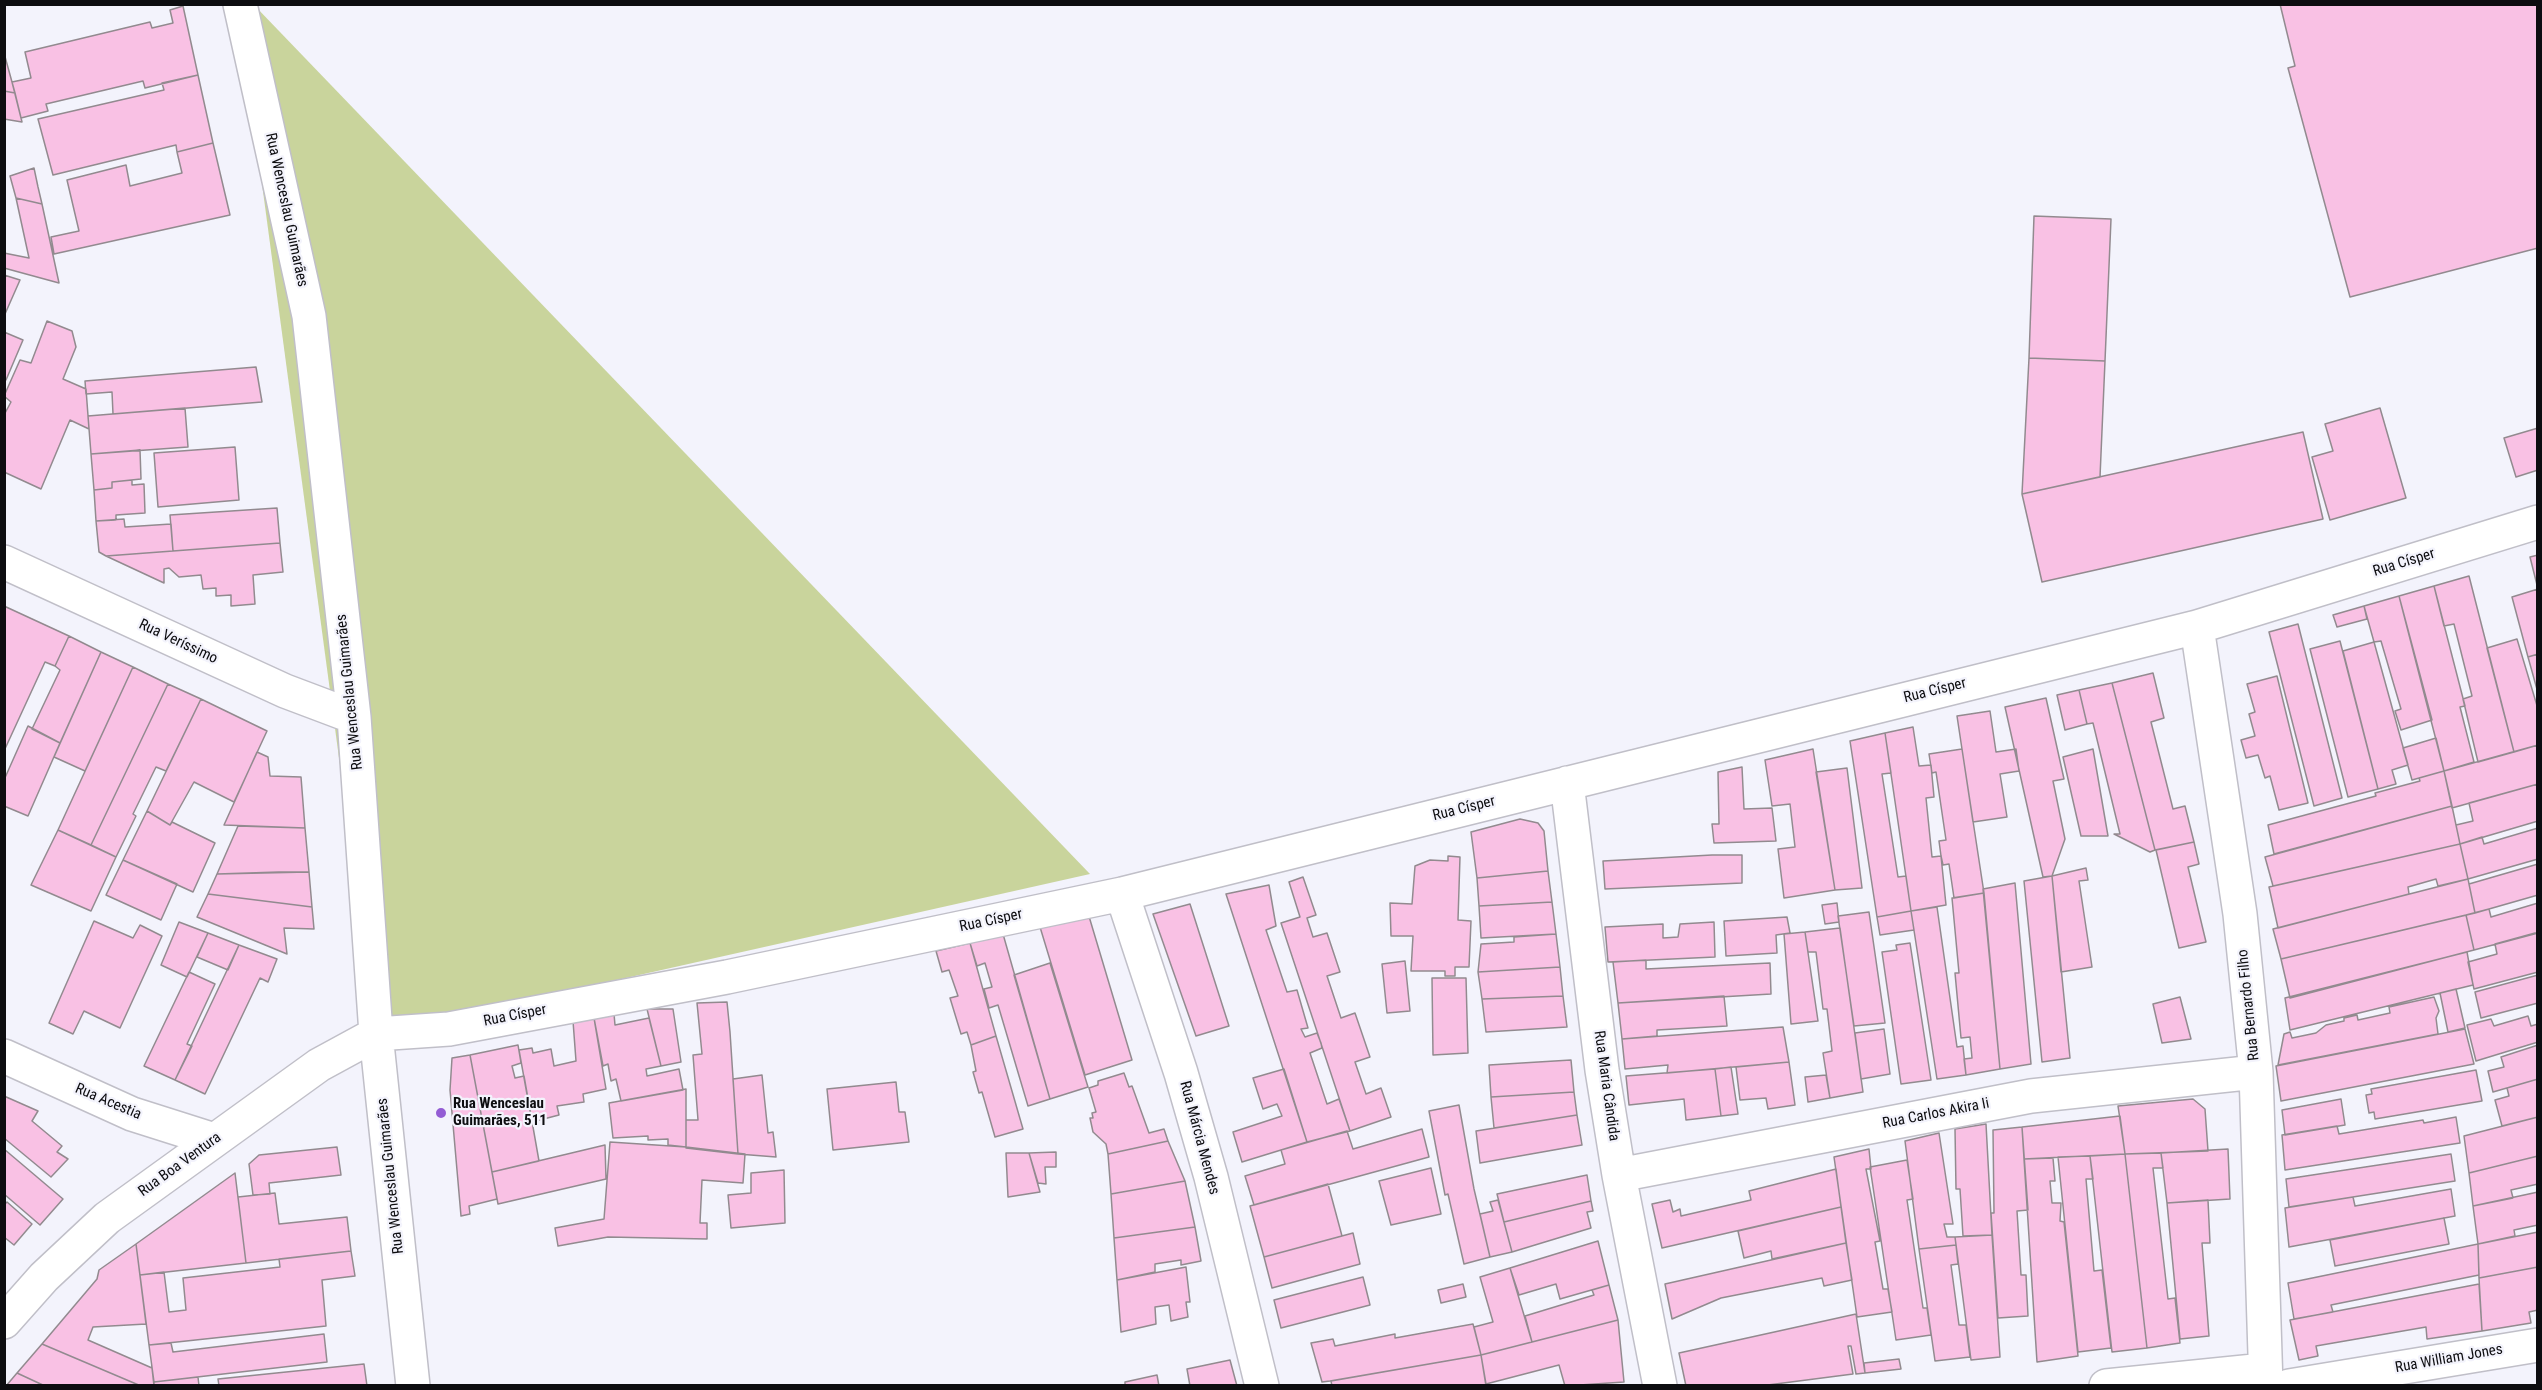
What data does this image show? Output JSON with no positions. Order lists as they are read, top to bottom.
{
  "streets": {
    "street": [
      "Rua Wenceslau Guimarães",
      "Rua Císper",
      "Rua Veríssimo",
      "Rua Bernardo Filho",
      "Rua Maria Cândida",
      "Rua Acestia",
      "Rua Carlos Akira Ii",
      "Rua Márcia Mendes",
      "Rua Boa Ventura",
      "Rua William Jones"
    ]
  },
  "crossings": [
    ["Rua Wenceslau Guimarães", "Rua Císper"],
    ["Rua Wenceslau Guimarães", "Rua Veríssimo"],
    ["Rua Wenceslau Guimarães", "Rua Boa Ventura"],
    ["Rua Císper", "Rua Bernardo Filho"],
    ["Rua Císper", "Rua Maria Cândida"],
    ["Rua Císper", "Rua Márcia Mendes"],
    ["Rua Císper", "Rua Boa Ventura"],
    ["Rua Bernardo Filho", "Rua Carlos Akira Ii"],
    ["Rua Bernardo Filho", "Rua William Jones"],
    ["Rua Maria Cândida", "Rua Carlos Akira Ii"],
    ["Rua Acestia", "Rua Boa Ventura"]
  ],
  "places": ["Rua Wenceslau Guimarães, 511"]
}
